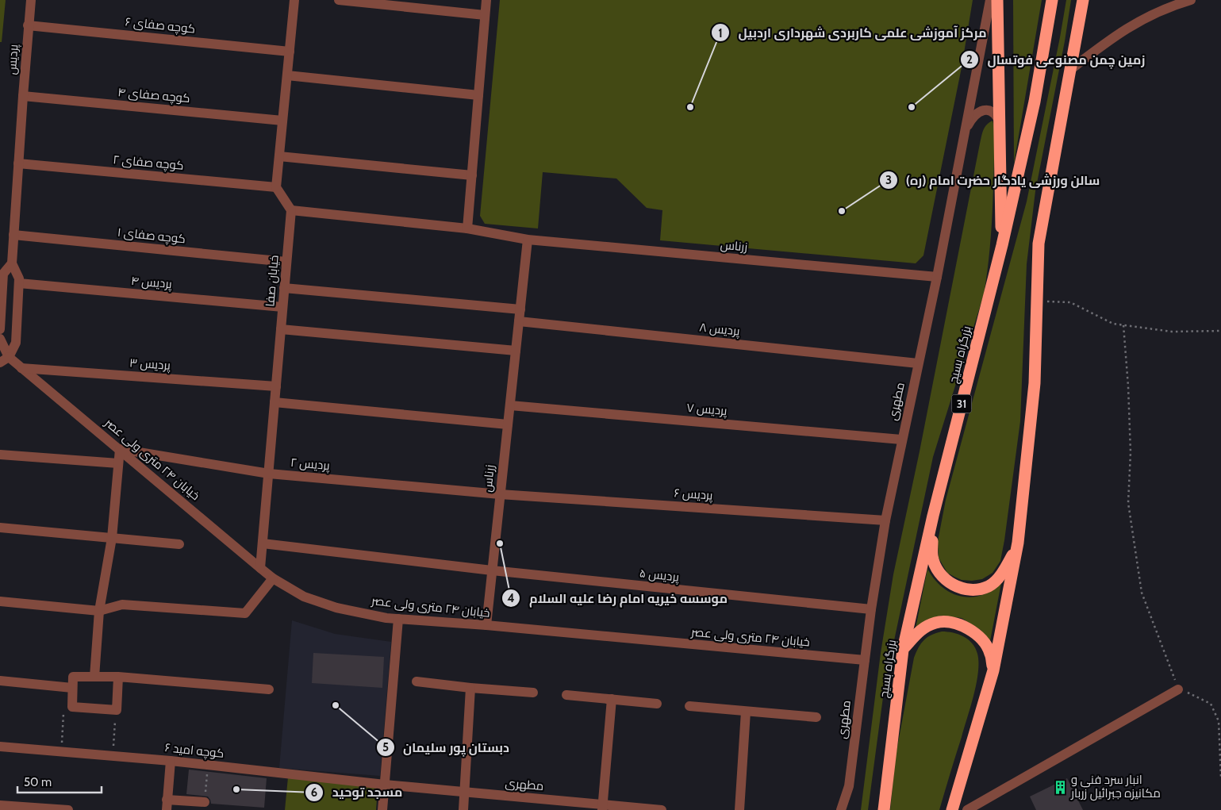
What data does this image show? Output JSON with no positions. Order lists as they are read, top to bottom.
{
  "streets": {
    "highway": ["بزرگراه بسیج", "31"],
    "street": [
      "کوچه صفای ۶",
      "پردیس",
      "کوچه صفای ۴",
      "کوچه صفای ۲",
      "کوچه صفای ۱",
      "زرناس",
      "خیابان صفا",
      "پردیس ۴",
      "پردیس ۸",
      "پردیس ۳",
      "مطهری",
      "پردیس ۷",
      "خیابان ۲۴ متری ولی عصر",
      "پردیس ۲",
      "پردیس ۶",
      "پردیس ۵",
      "کوچه امید ۶"
    ]
  },
  "crossings": [
    ["کوچه صفای ۶", "پردیس"],
    ["پردیس", "کوچه صفای ۴"],
    ["پردیس", "کوچه صفای ۲"],
    ["پردیس", "کوچه صفای ۱"],
    ["پردیس", "پردیس ۴"],
    ["پردیس", "خیابان ۲۴ متری ولی عصر"],
    ["کوچه صفای ۱", "خیابان صفا"],
    ["زرناس", "خیابان صفا"],
    ["زرناس", "پردیس ۸"],
    ["زرناس", "مطهری"],
    ["زرناس", "پردیس ۷"],
    ["زرناس", "خیابان ۲۴ متری ولی عصر"],
    ["زرناس", "پردیس ۲"],
    ["زرناس", "پردیس ۶"],
    ["زرناس", "پردیس ۵"],
    ["خیابان صفا", "پردیس ۴"],
    ["خیابان صفا", "پردیس ۳"],
    ["خیابان صفا", "خیابان ۲۴ متری ولی عصر"],
    ["خیابان صفا", "پردیس ۲"],
    ["خیابان صفا", "پردیس ۵"],
    ["پردیس ۸", "مطهری"],
    ["پردیس ۳", "خیابان ۲۴ متری ولی عصر"],
    ["مطهری", "پردیس ۷"],
    ["مطهری", "خیابان ۲۴ متری ولی عصر"],
    ["مطهری", "پردیس ۶"],
    ["مطهری", "پردیس ۵"],
    ["مطهری", "کوچه امید ۶"],
    ["خیابان ۲۴ متری ولی عصر", "پردیس ۲"],
    ["پردیس ۲", "پردیس ۶"]
  ],
  "places": {
    "other": [
      "مرکز آموزشی علمی کاربردی شهرداری اردبیل",
      "زمین چمن مصنوعی فوتسال",
      "سالن ورزشی یادگار حضرت امام (ره)",
      "موسسه خیریه امام رضا علیه السلام",
      "دبستان پور سلیمان",
      "مسجد توحید"
    ],
    "building": ["انبار سرد فنی و مکانیزه جبرائیل زربار"]
  },
  "scale_bar": "50 m"
}
